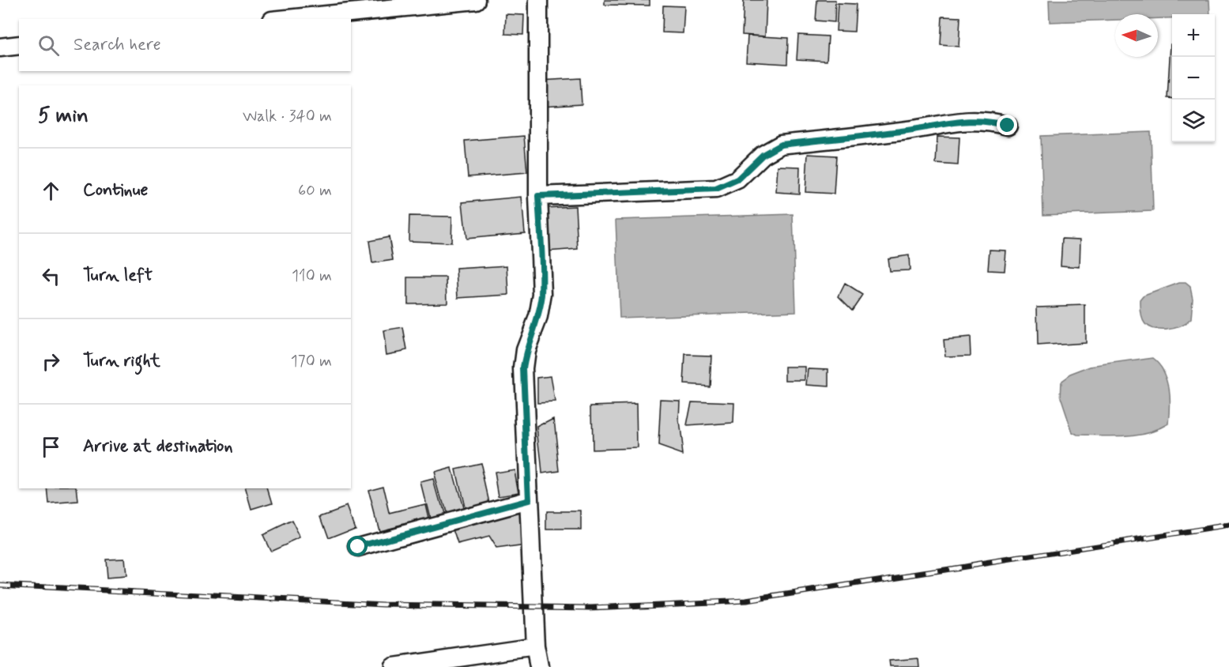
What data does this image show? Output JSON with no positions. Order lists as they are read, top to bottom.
{
  "north": "left",
  "page": {
    "map_buttons": ["+", "−"],
    "search": "Search here",
    "heading": ["5 min", "Walk · 340 m"],
    "list": [
      ["Continue", "60 m"],
      ["Turn left", "110 m"],
      ["Turn right", "170 m"],
      "Arrive at destination"
    ]
  }
}
